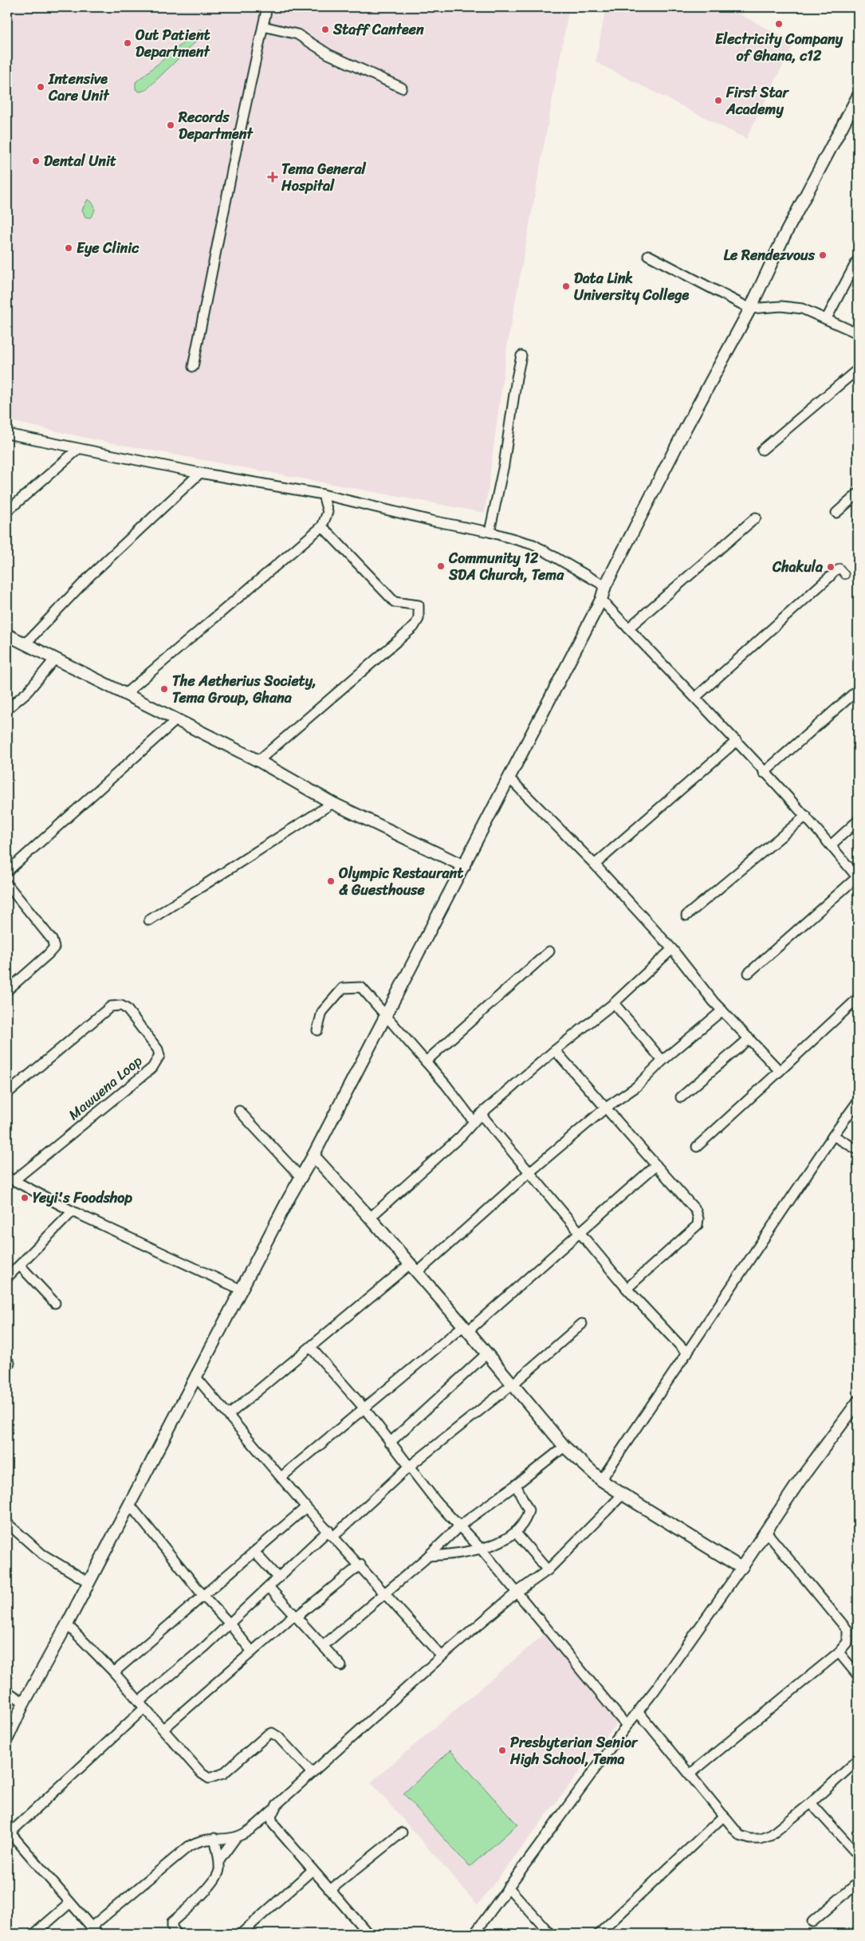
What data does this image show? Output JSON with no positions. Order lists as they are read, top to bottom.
{
  "streets": {
    "street": ["Mawuena Loop"]
  },
  "places": {
    "other": [
      "Electricity Company of Ghana, c12",
      "Staff Canteen",
      "Out Patient Department",
      "Intensive Care Unit",
      "First Star Academy",
      "Records Department",
      "Dental Unit",
      "Eye Clinic",
      "Le Rendezvous",
      "Data Link University College",
      "Community 12 SDA Church, Tema",
      "Chakula",
      "The Aetherius Society, Tema Group, Ghana",
      "Olympic Restaurant & Guesthouse",
      "Yeyi's Foodshop",
      "Presbyterian Senior High School, Tema"
    ],
    "health": ["Tema General Hospital"]
  }
}
